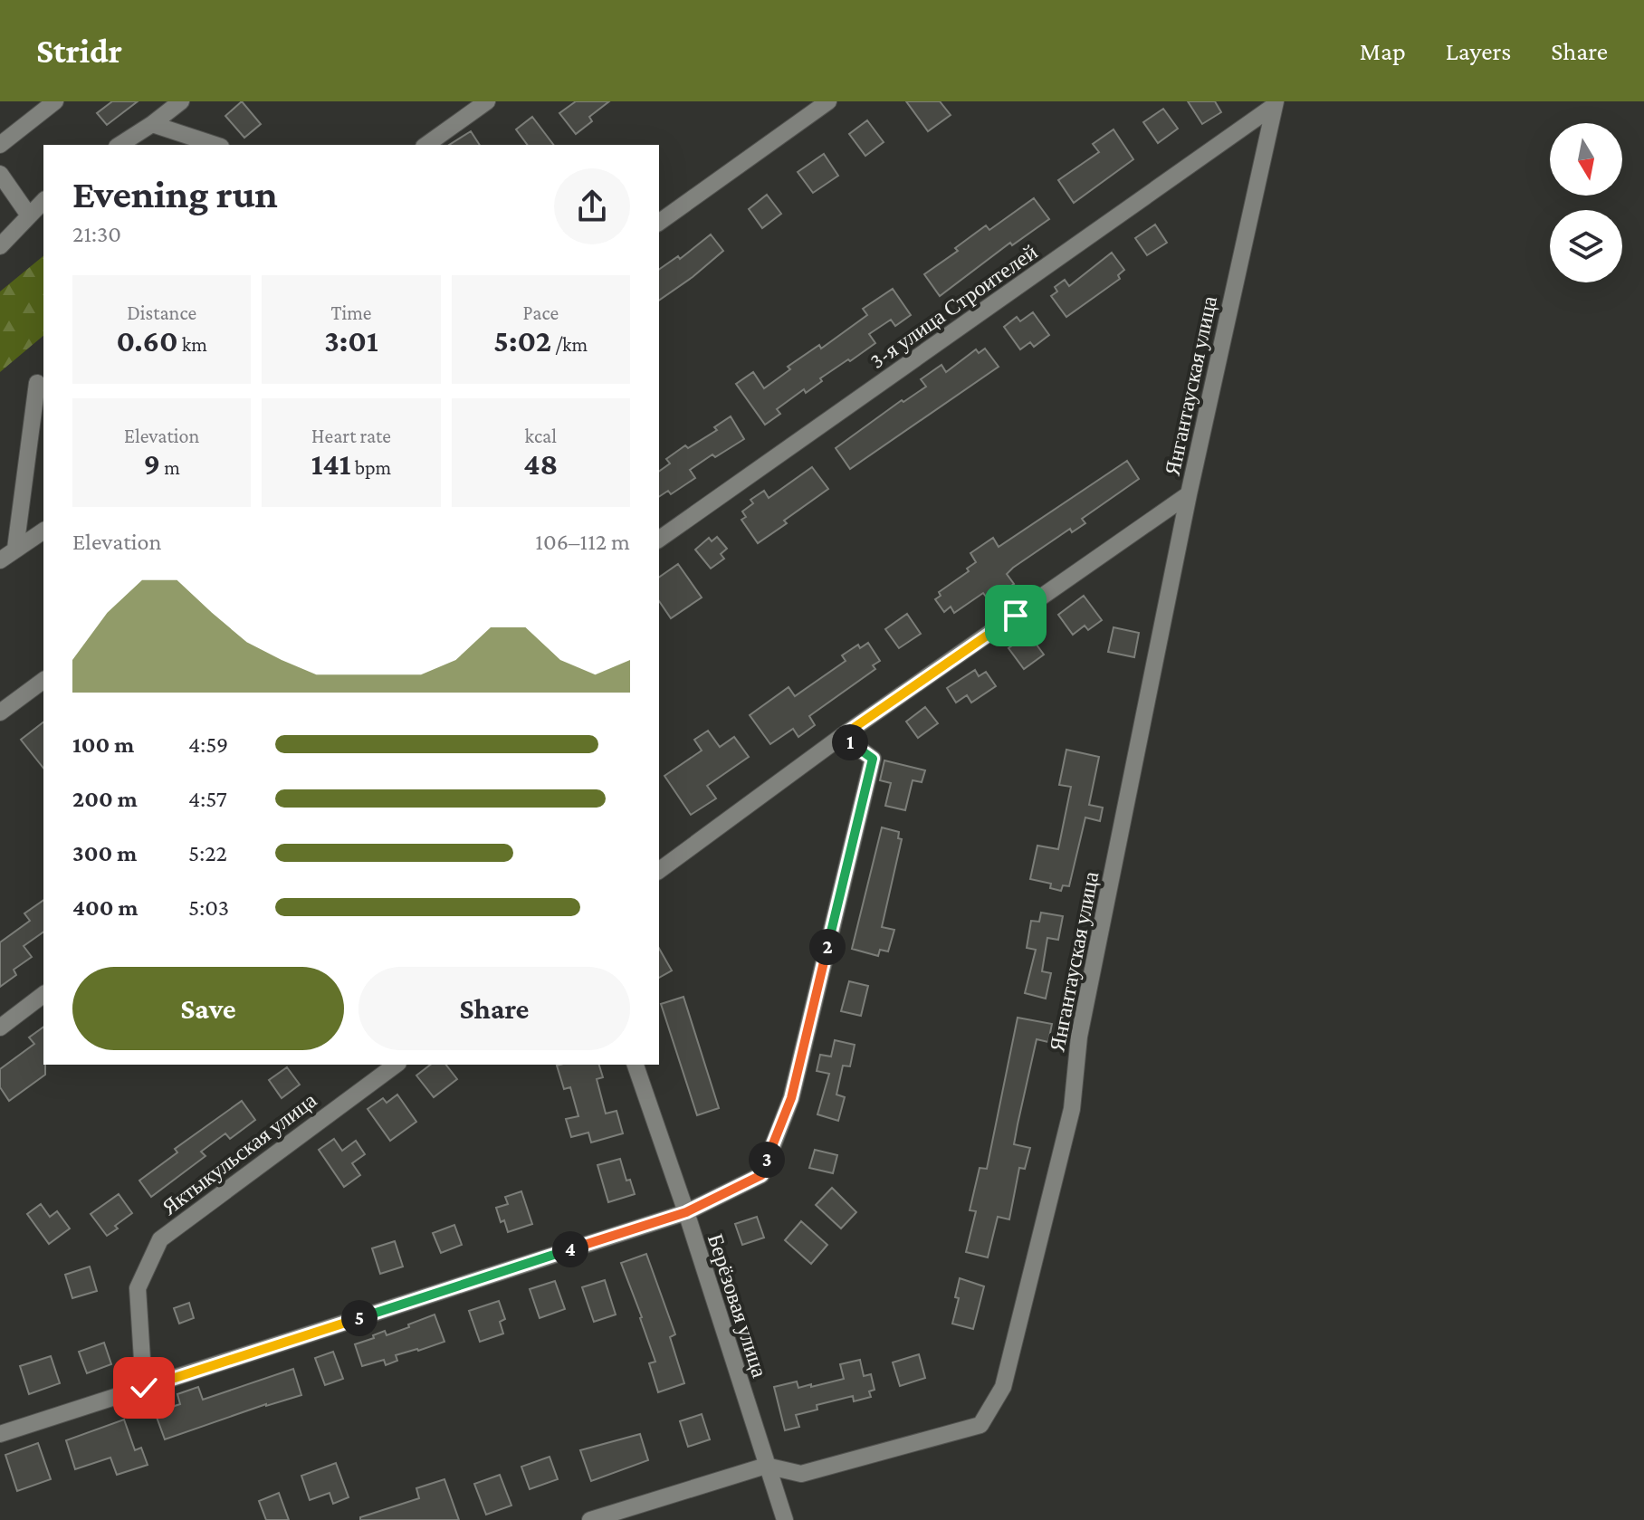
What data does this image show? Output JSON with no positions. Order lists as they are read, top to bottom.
{
  "streets": {
    "street": [
      "3-я улица Строителей",
      "Янгантауская улица",
      "Яктыкульская улица",
      "Берёзовая улица"
    ]
  },
  "crossings": [
    ["3-я улица Строителей", "Янгантауская улица"],
    ["Янгантауская улица", "Берёзовая улица"]
  ],
  "north": "bottom",
  "page": {
    "header": "Stridr",
    "nav": ["Map", "Layers", "Share"],
    "heading": ["Evening run", "21:30"],
    "stats": [
      ["Distance", "0.60 km"],
      ["Time", "3:01"],
      ["Pace", "5:02 /km"],
      ["Elevation", "9 m"],
      ["Heart rate", "141 bpm"],
      ["kcal", "48"]
    ],
    "chart": ["Elevation", "106–112 m"],
    "list": [
      {
        "name": "100 m",
        "note": "4:59"
      },
      {
        "name": "200 m",
        "note": "4:57"
      },
      {
        "name": "300 m",
        "note": "5:22"
      },
      {
        "name": "400 m",
        "note": "5:03"
      }
    ],
    "pins": [
      "1",
      "2",
      "3",
      "4",
      "5"
    ],
    "buttons": ["Save", "Share"]
  }
}
